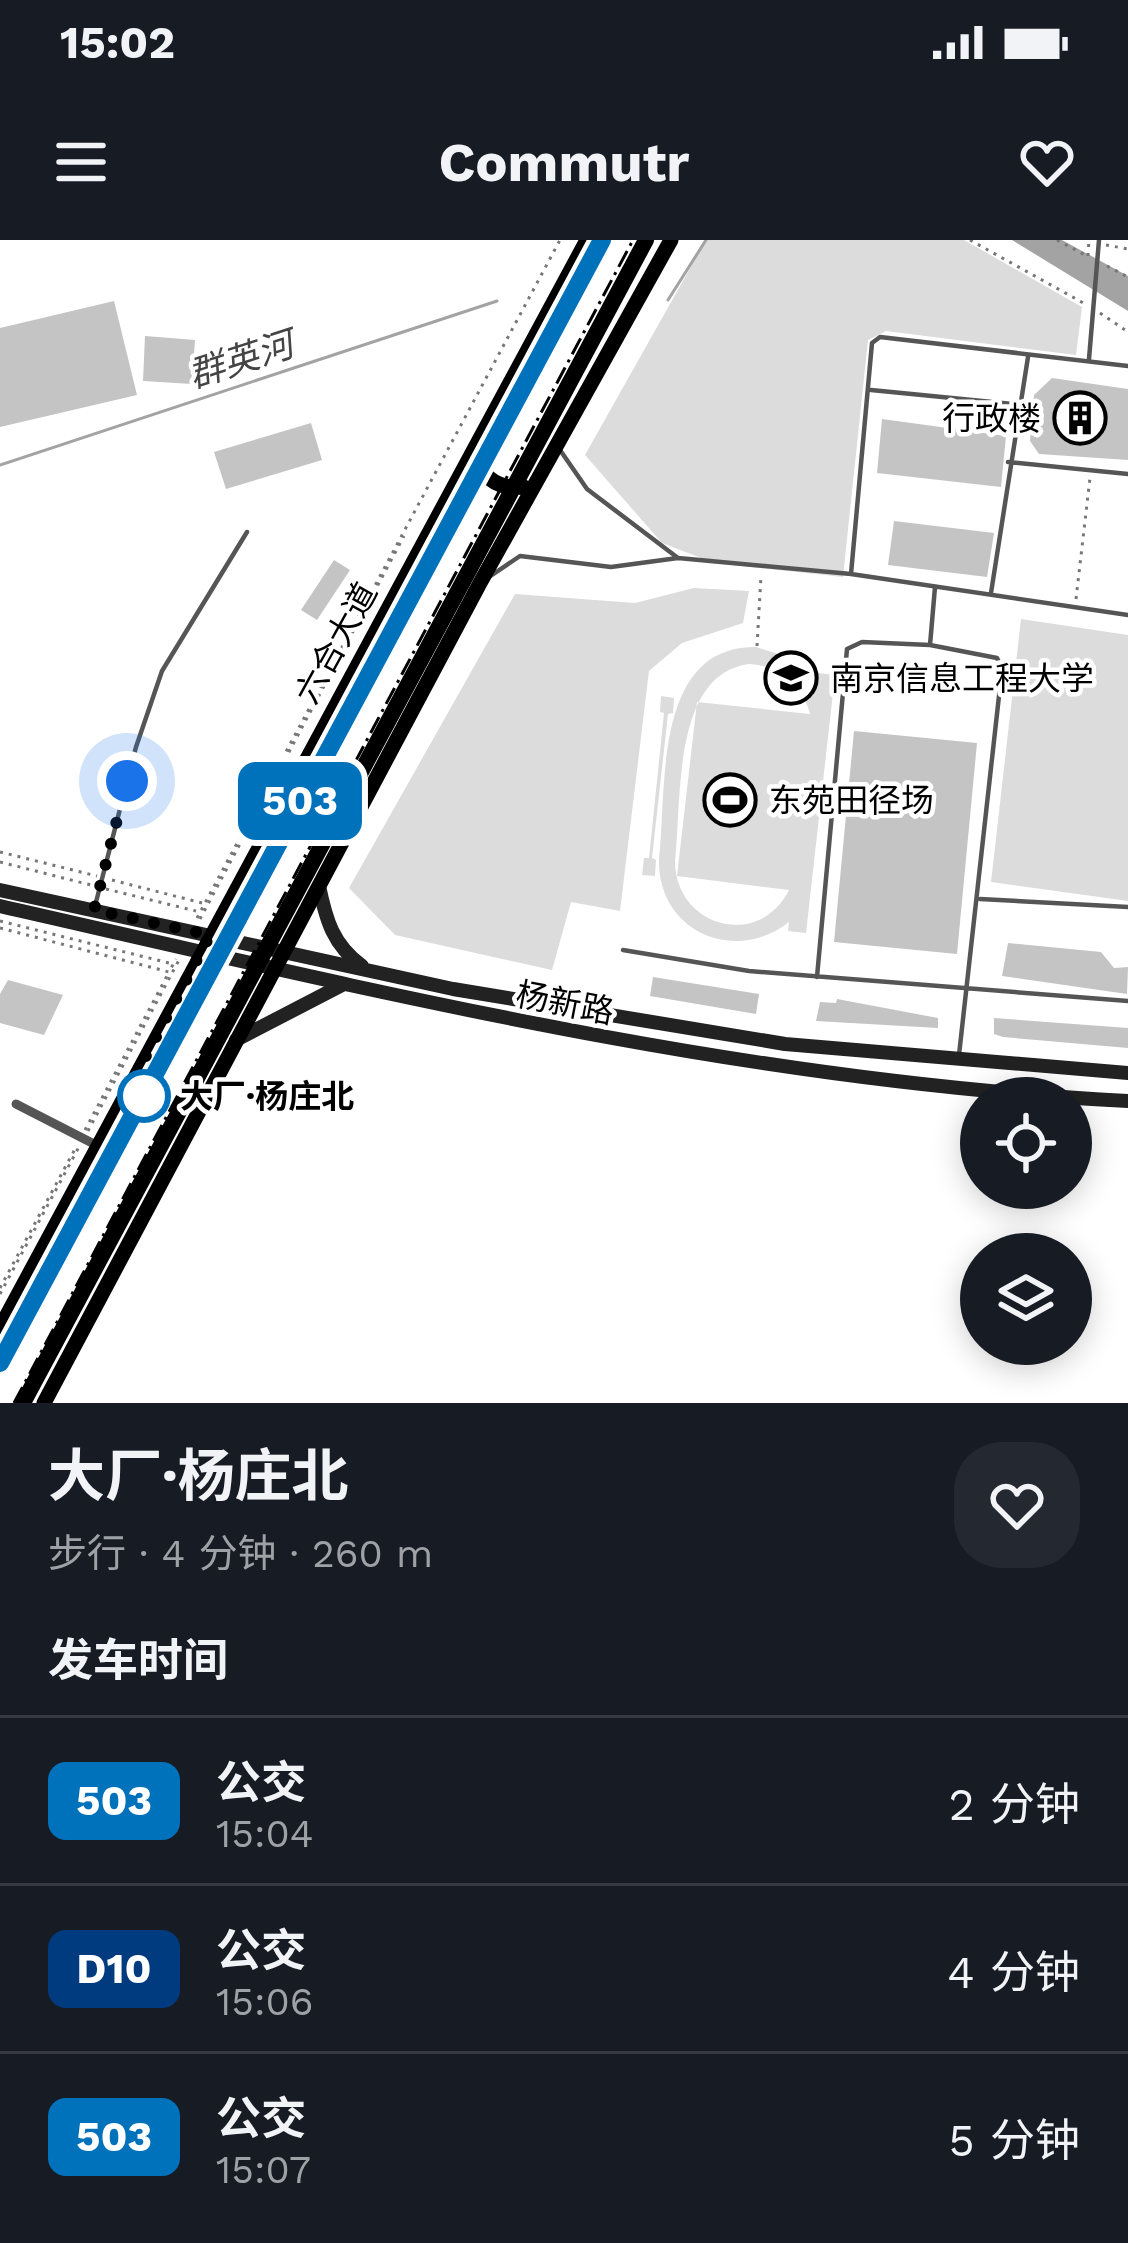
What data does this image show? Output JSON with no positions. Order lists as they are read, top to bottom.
{
  "streets": {
    "main road": ["六合大道", "杨新路"]
  },
  "crossings": [
    ["六合大道", "杨新路"]
  ],
  "water": ["群英河"],
  "places": {
    "building": ["行政楼"],
    "school or university": ["南京信息工程大学"],
    "sports": ["东苑田径场"],
    "other": ["大厂·杨庄北"]
  },
  "lines": ["bus line 503"],
  "page": {
    "status": "15:02",
    "header": "Commutr",
    "on_map": "503",
    "heading": [
      ["大厂·杨庄北", "步行 · 4 分钟 · 260 m"],
      "发车时间"
    ],
    "list": [
      {
        "mark": "503",
        "name": "公交",
        "note": "15:04",
        "value": "2 分钟"
      },
      {
        "mark": "D10",
        "name": "公交",
        "note": "15:06",
        "value": "4 分钟"
      },
      {
        "mark": "503",
        "name": "公交",
        "note": "15:07",
        "value": "5 分钟"
      }
    ]
  }
}
